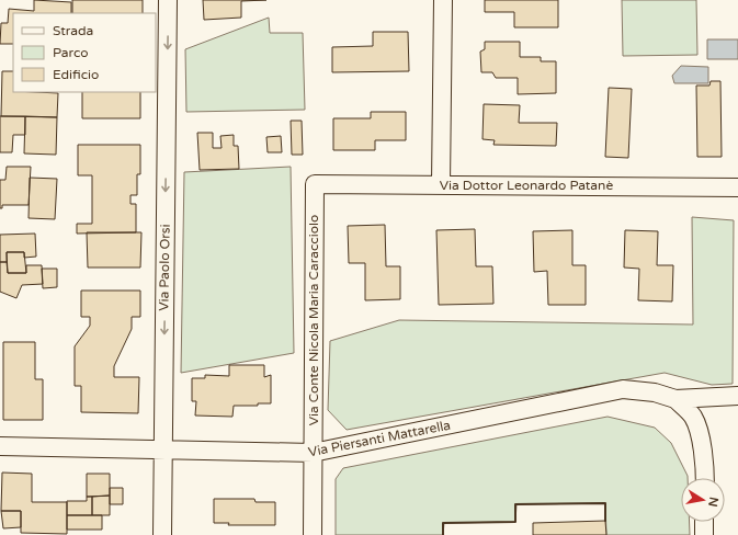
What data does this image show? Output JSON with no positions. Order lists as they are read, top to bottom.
{
  "streets": {
    "street": [
      "Via Dottor Leonardo Patanè",
      "Via Paolo Orsi",
      "Via Conte Nicola Maria Caracciolo",
      "Via Piersanti Mattarella"
    ]
  },
  "crossings": [
    ["Via Dottor Leonardo Patanè", "Via Conte Nicola Maria Caracciolo"],
    ["Via Paolo Orsi", "Via Piersanti Mattarella"],
    ["Via Conte Nicola Maria Caracciolo", "Via Piersanti Mattarella"]
  ],
  "one_way": ["Via Paolo Orsi"],
  "legend": ["Strada", "Parco", "Edificio"],
  "north": "right"
}
